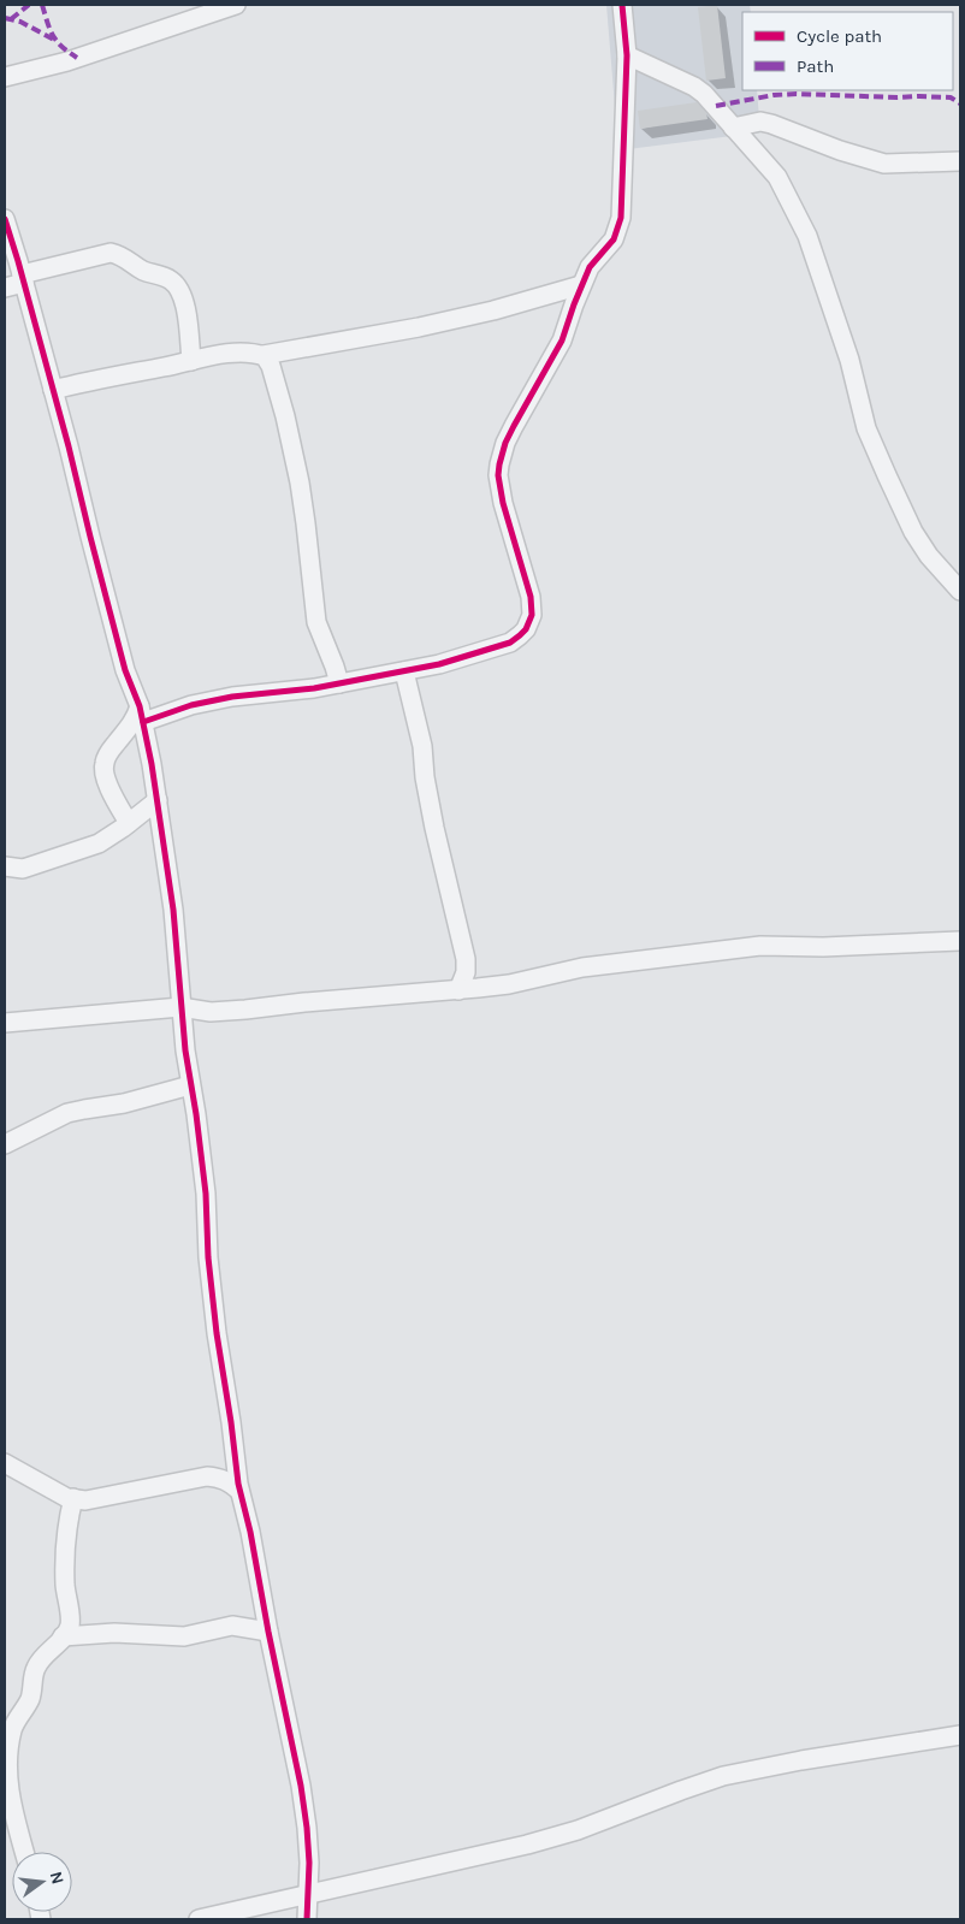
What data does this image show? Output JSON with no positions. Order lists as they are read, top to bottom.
{
  "legend": ["Cycle path", "Path"],
  "north": "right"
}
